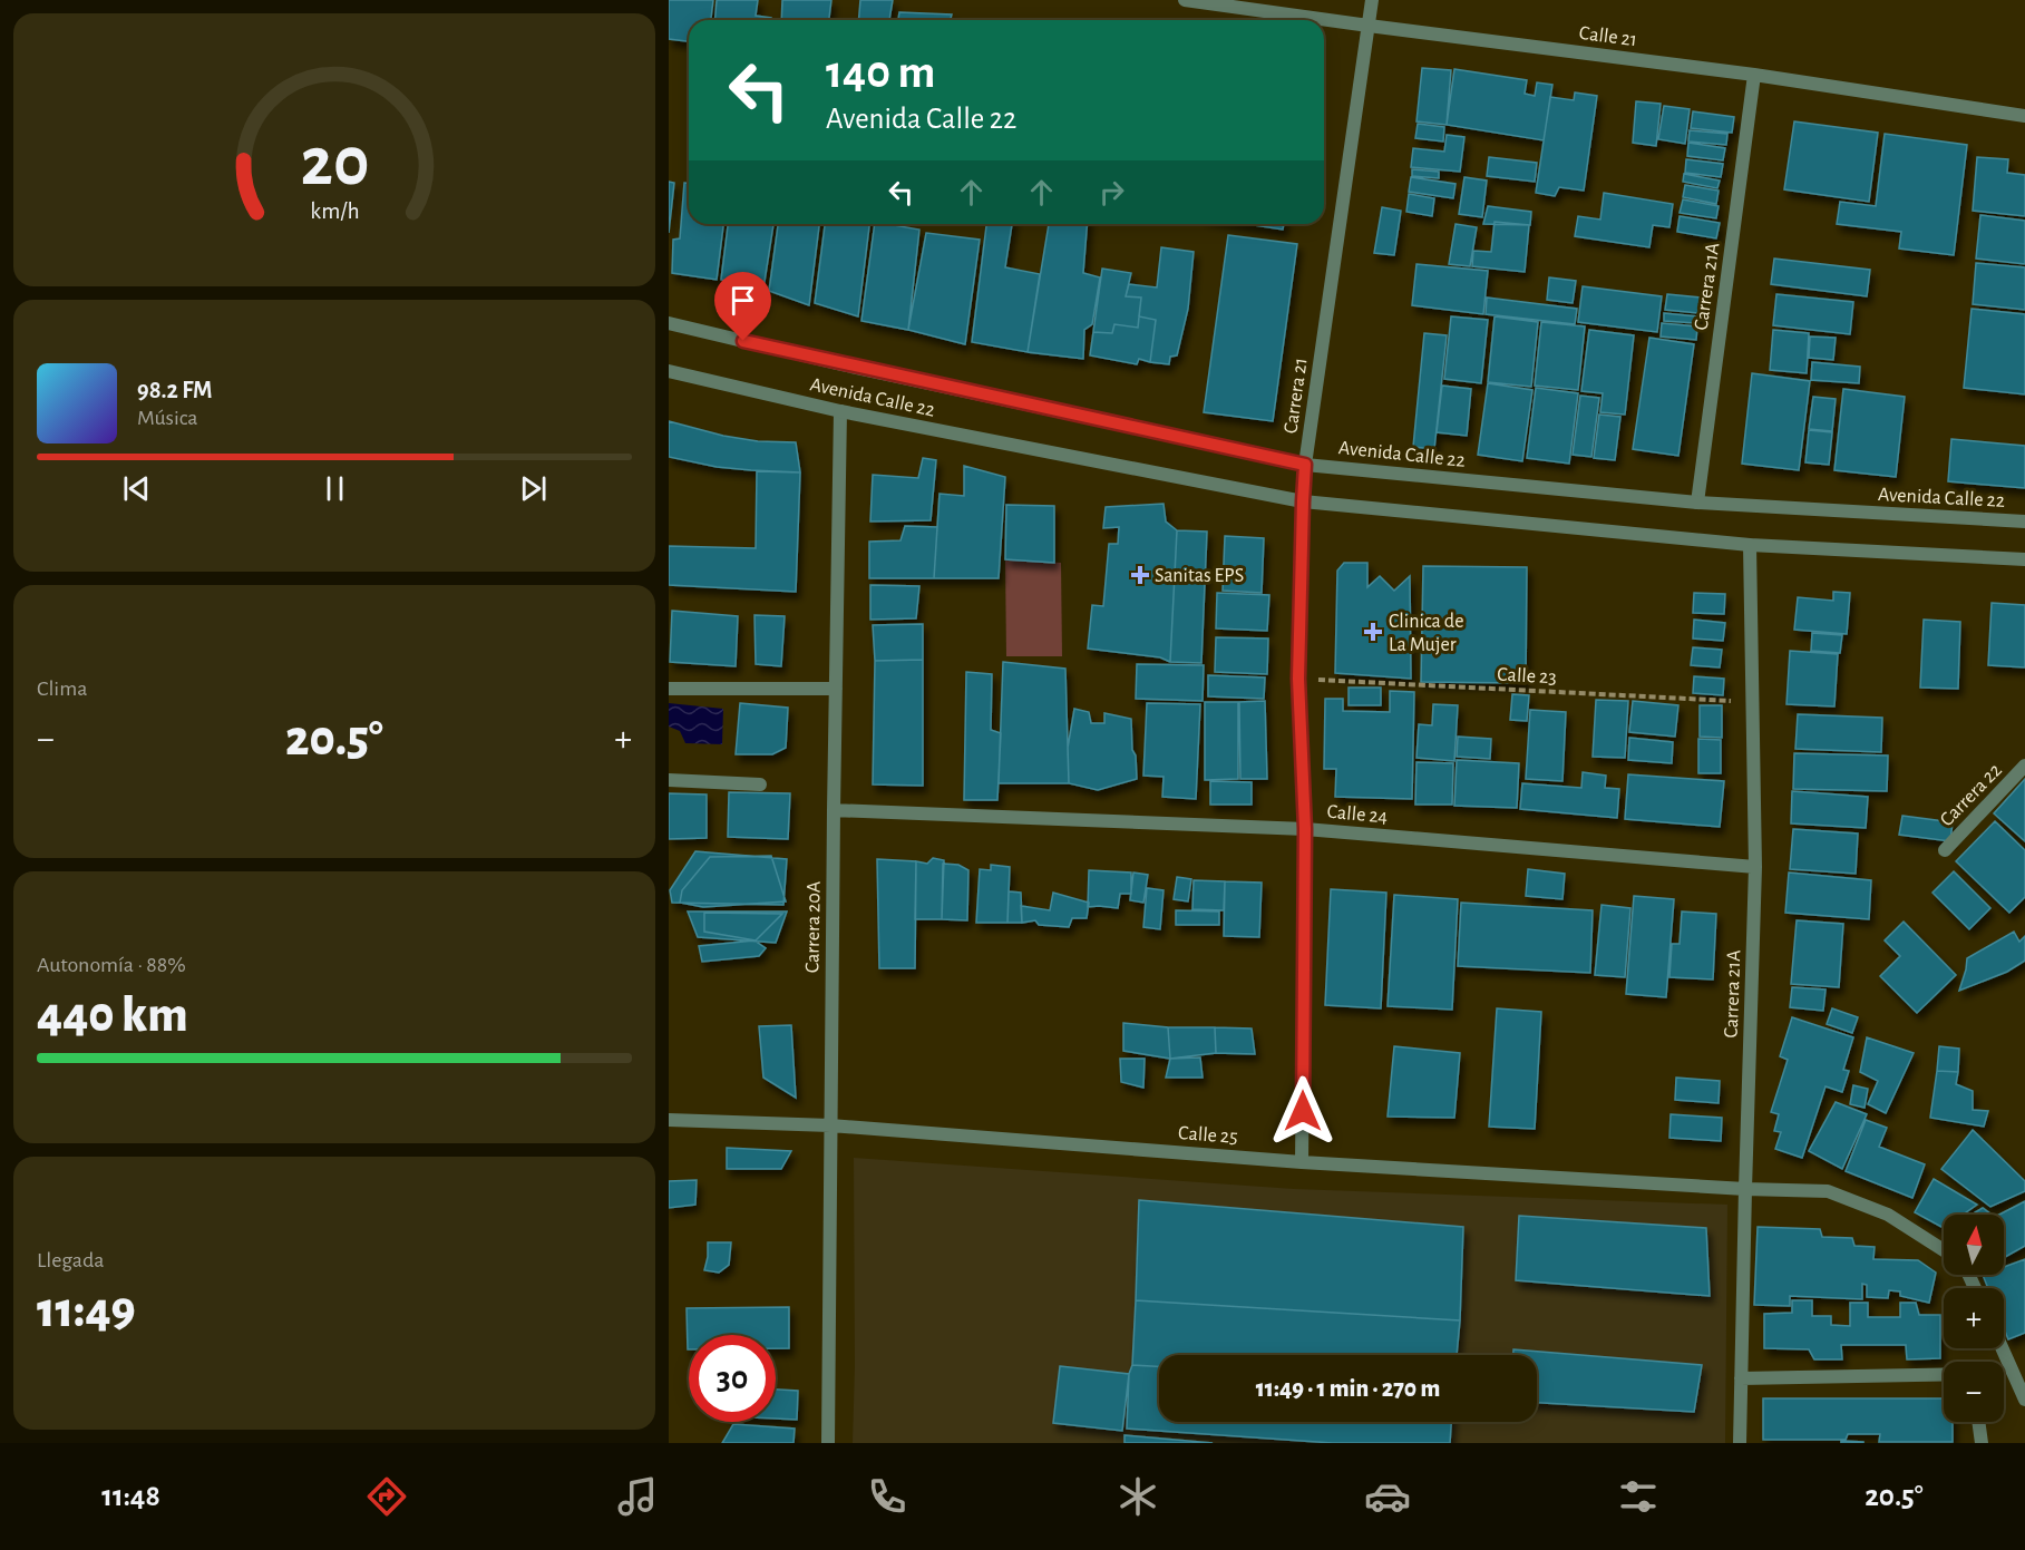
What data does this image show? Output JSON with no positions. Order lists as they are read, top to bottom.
{
  "streets": {
    "street": [
      "Calle 21",
      "Carrera 21A",
      "Carrera 21",
      "Avenida Calle 22",
      "Carrera 22",
      "Calle 24",
      "Carrera 20A",
      "Calle 25"
    ],
    "path": ["Calle 23"]
  },
  "crossings": [
    ["Calle 21", "Carrera 21A"],
    ["Calle 21", "Carrera 21"],
    ["Carrera 21A", "Avenida Calle 22"],
    ["Carrera 21A", "Calle 23"],
    ["Carrera 21A", "Calle 24"],
    ["Carrera 21A", "Calle 25"],
    ["Carrera 21", "Avenida Calle 22"],
    ["Carrera 21", "Calle 23"],
    ["Carrera 21", "Calle 24"],
    ["Carrera 21", "Calle 25"],
    ["Avenida Calle 22", "Carrera 20A"],
    ["Calle 24", "Carrera 20A"],
    ["Carrera 20A", "Calle 25"]
  ],
  "places": {
    "health": ["Sanitas EPS", "Clinica de La Mujer"]
  },
  "north": "top",
  "page": {
    "turn": ["140 m", "Avenida Calle 22"],
    "song": ["98.2 FM", "Música"],
    "tile": [
      "Clima",
      ["Autonomía · 88%", "440 km"],
      ["Llegada", "11:49"]
    ],
    "heat": ["−", "20.5°", "+"],
    "map_buttons": ["+", "−"],
    "limit": "30",
    "trip": "11:49 · 1 min · 270 m",
    "tabs": ["11:48", "20.5°"],
    "gauge": ["20", "km/h"]
  }
}
